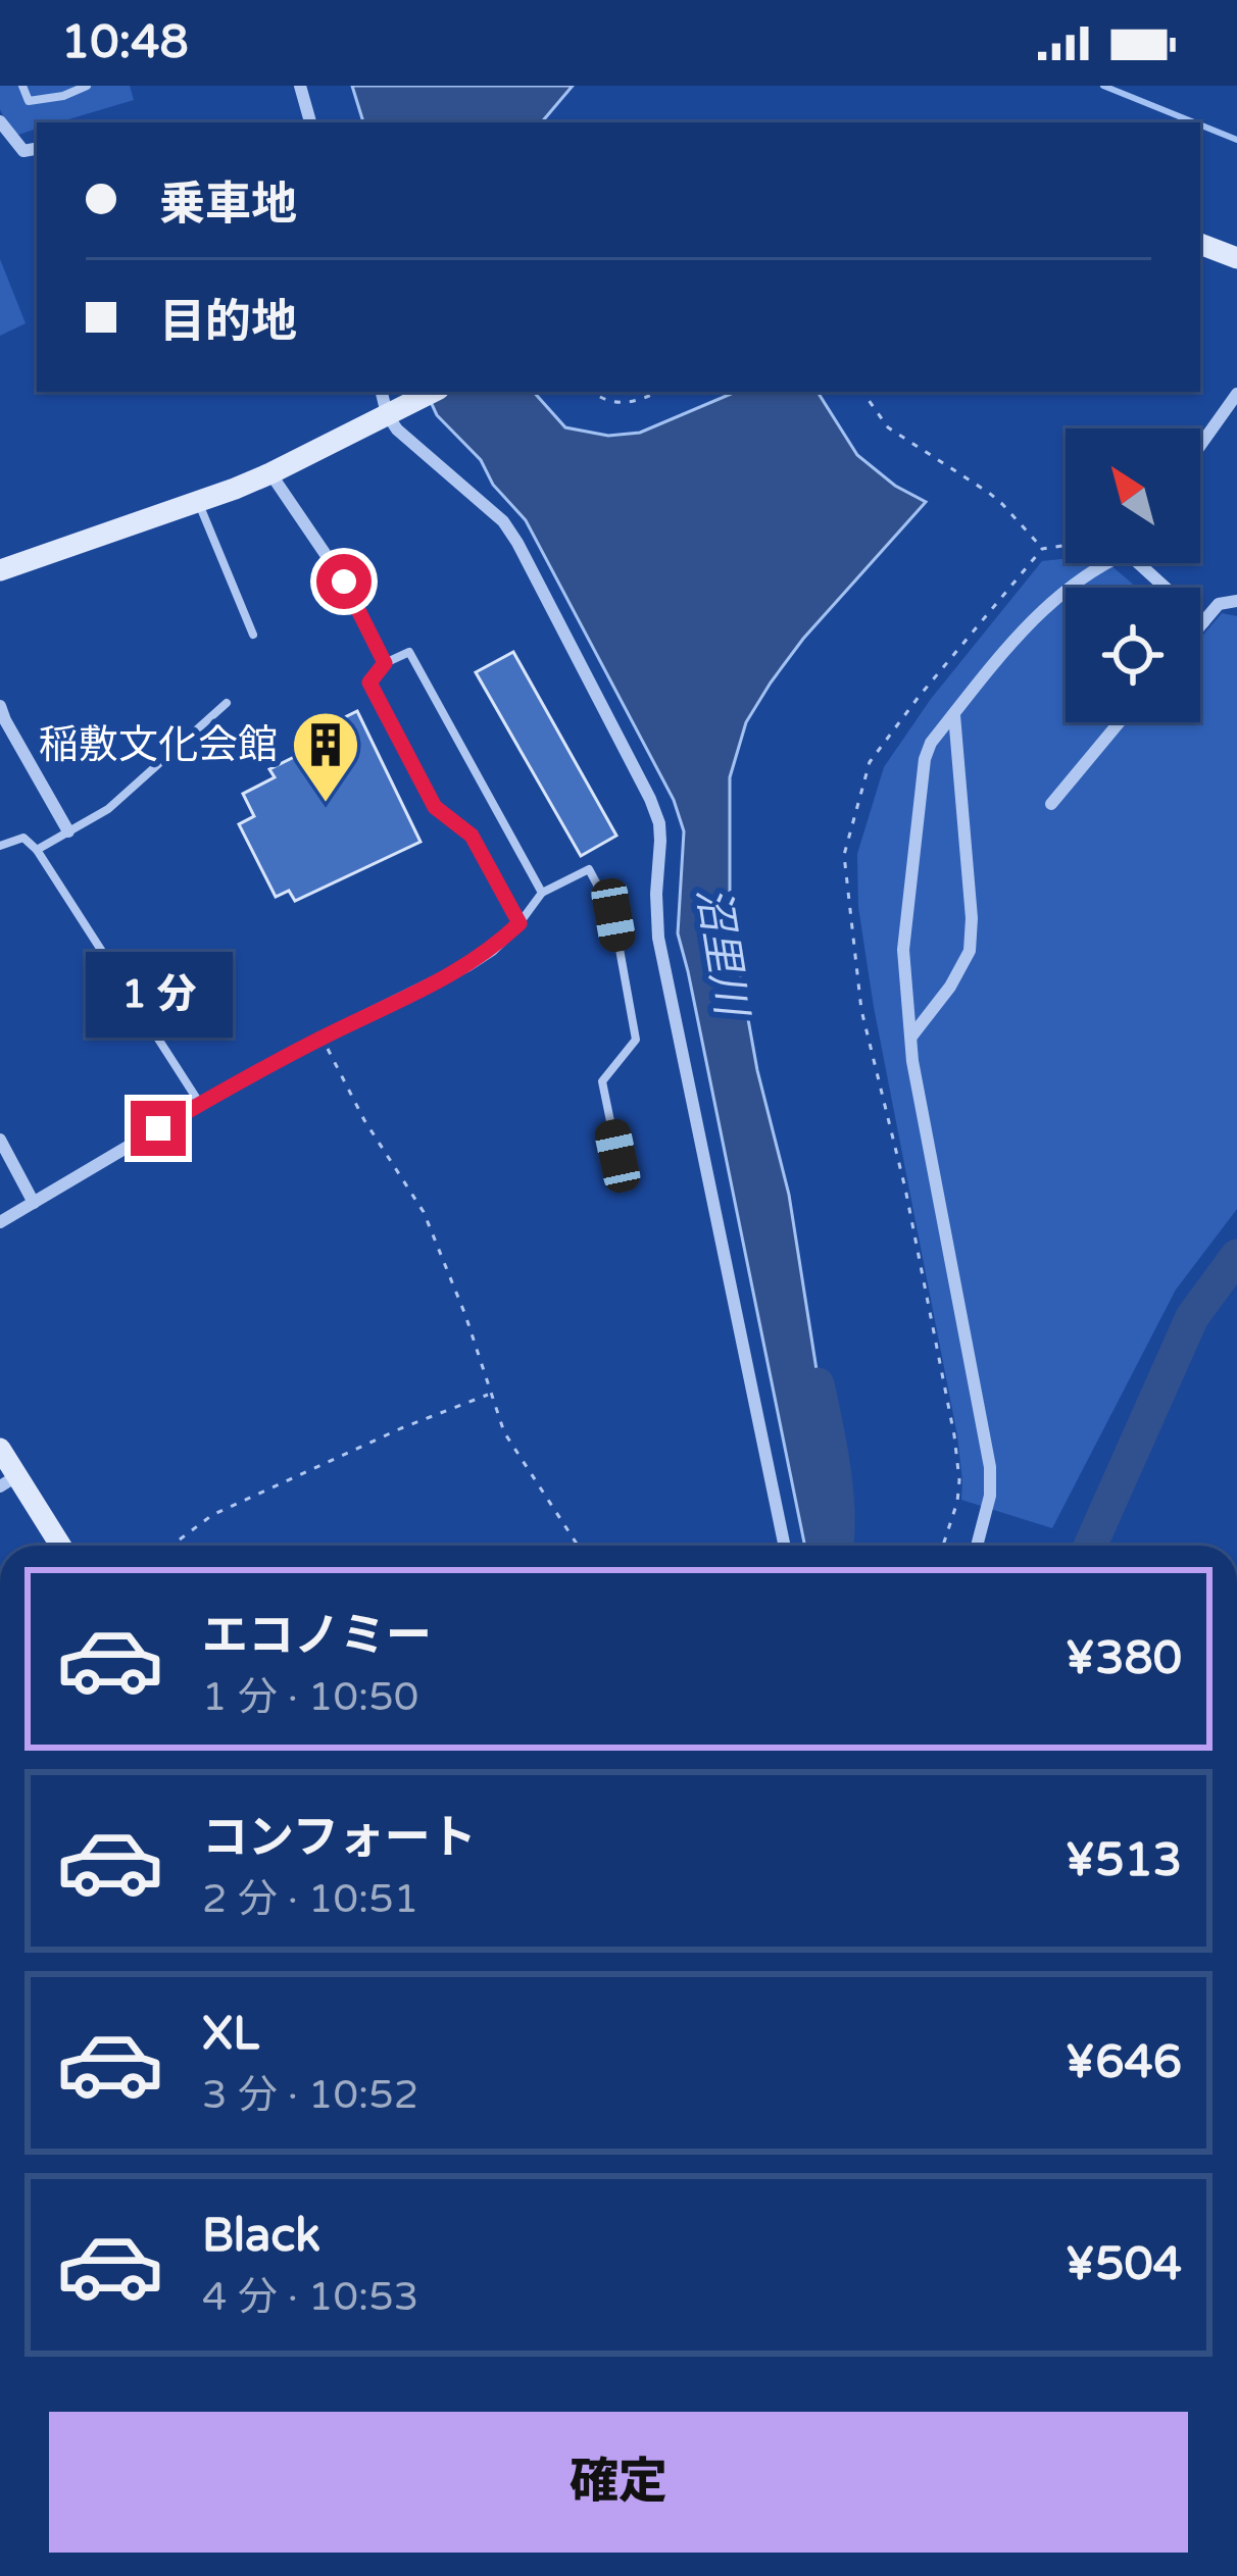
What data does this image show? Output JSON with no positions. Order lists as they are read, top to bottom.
{
  "water": ["沼里川"],
  "places": {
    "building": ["稲敷文化会館"]
  },
  "north": "top left",
  "page": {
    "status": "10:48",
    "banner": ["乗車地", "目的地"],
    "bubble": "1 分",
    "list": [
      {
        "name": "エコノミー",
        "note": "1 分 · 10:50",
        "value": "¥380"
      },
      {
        "name": "コンフォート",
        "note": "2 分 · 10:51",
        "value": "¥513"
      },
      {
        "name": "XL",
        "note": "3 分 · 10:52",
        "value": "¥646"
      },
      {
        "name": "Black",
        "note": "4 分 · 10:53",
        "value": "¥504"
      }
    ],
    "buttons": "確定"
  }
}
